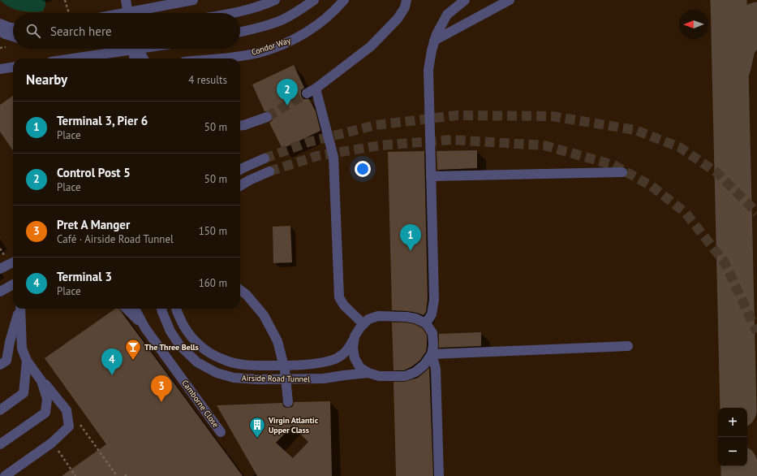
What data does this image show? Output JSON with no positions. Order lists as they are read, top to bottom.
{
  "streets": {
    "street": ["Condor Way", "Airside Road Tunnel", "Camborne Close"]
  },
  "places": {
    "bar": ["The Three Bells"],
    "building": ["Virgin Atlantic Upper Class"]
  },
  "north": "left",
  "page": {
    "search": "Search here",
    "heading": ["Nearby", "4 results"],
    "pins": [
      "2",
      "1",
      "4",
      "3"
    ],
    "list": [
      {
        "mark": "1",
        "name": "Terminal 3, Pier 6",
        "note": "Place",
        "value": "50 m"
      },
      {
        "mark": "2",
        "name": "Control Post 5",
        "note": "Place",
        "value": "50 m"
      },
      {
        "mark": "3",
        "name": "Pret A Manger",
        "note": "Café · Airside Road Tunnel",
        "value": "150 m"
      },
      {
        "mark": "4",
        "name": "Terminal 3",
        "note": "Place",
        "value": "160 m"
      }
    ],
    "map_buttons": ["+", "−"]
  }
}
